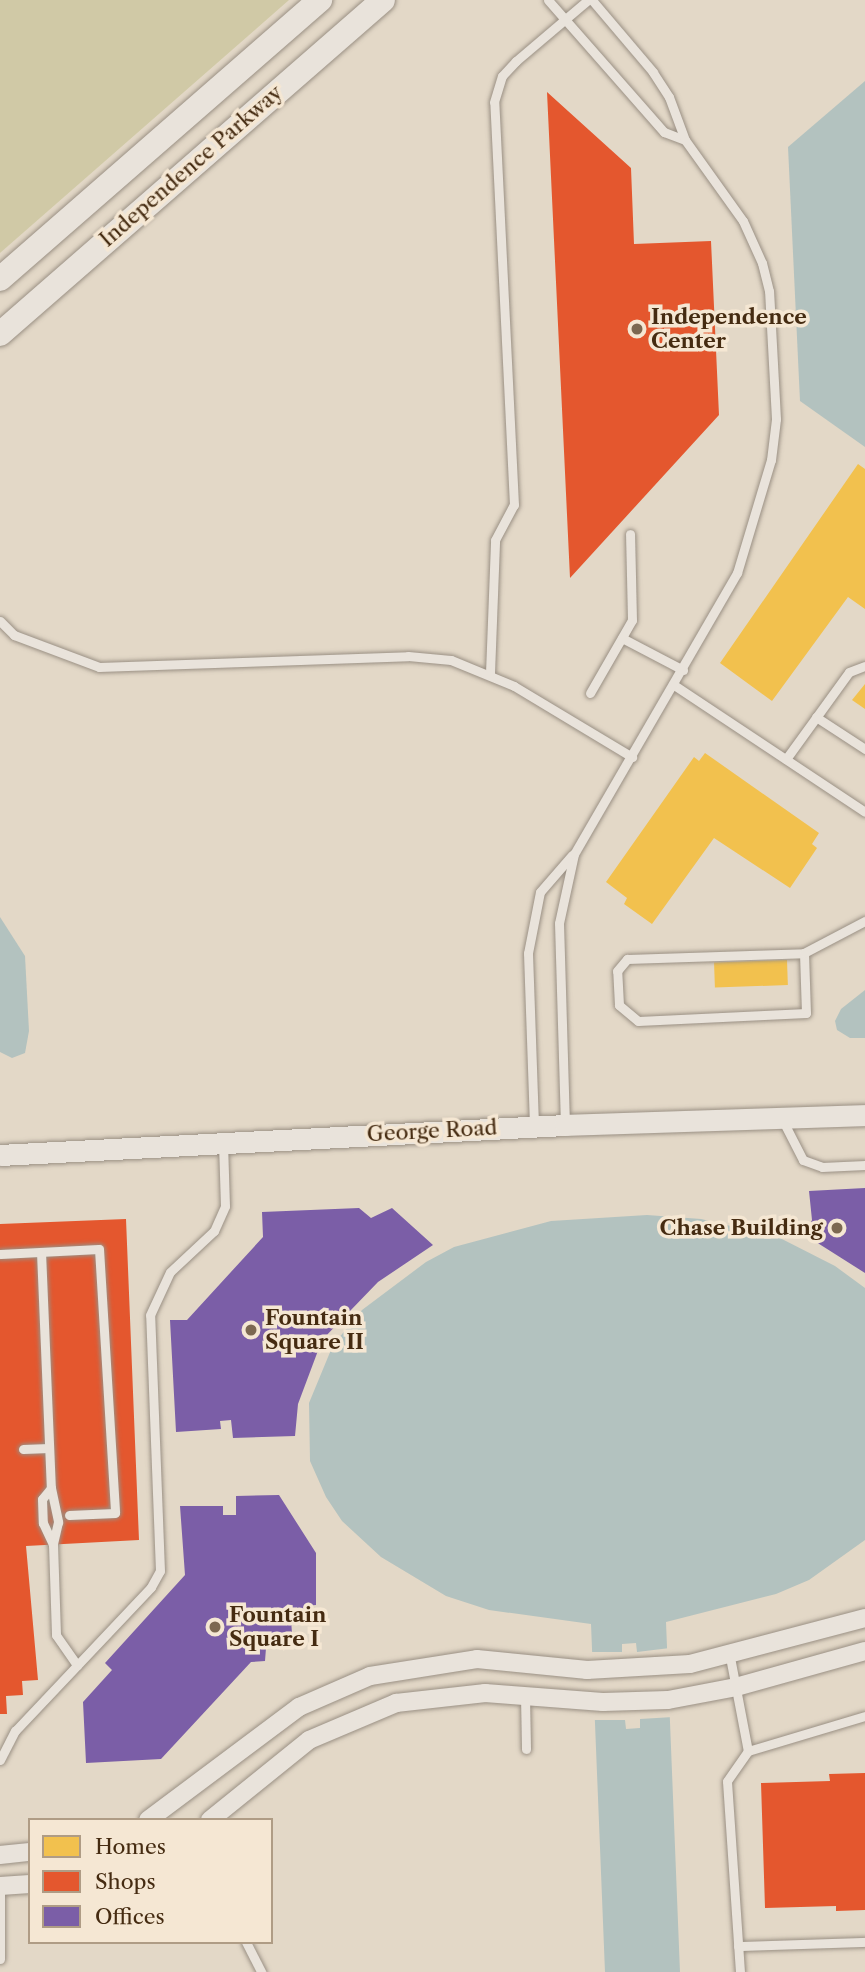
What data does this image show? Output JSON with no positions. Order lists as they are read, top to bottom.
{
  "streets": {
    "main road": ["Independence Parkway"],
    "street": ["George Road"]
  },
  "places": [
    "Independence Center",
    "Chase Building",
    "Fountain Square II",
    "Fountain Square I"
  ],
  "legend": ["Homes", "Shops", "Offices"]
}
